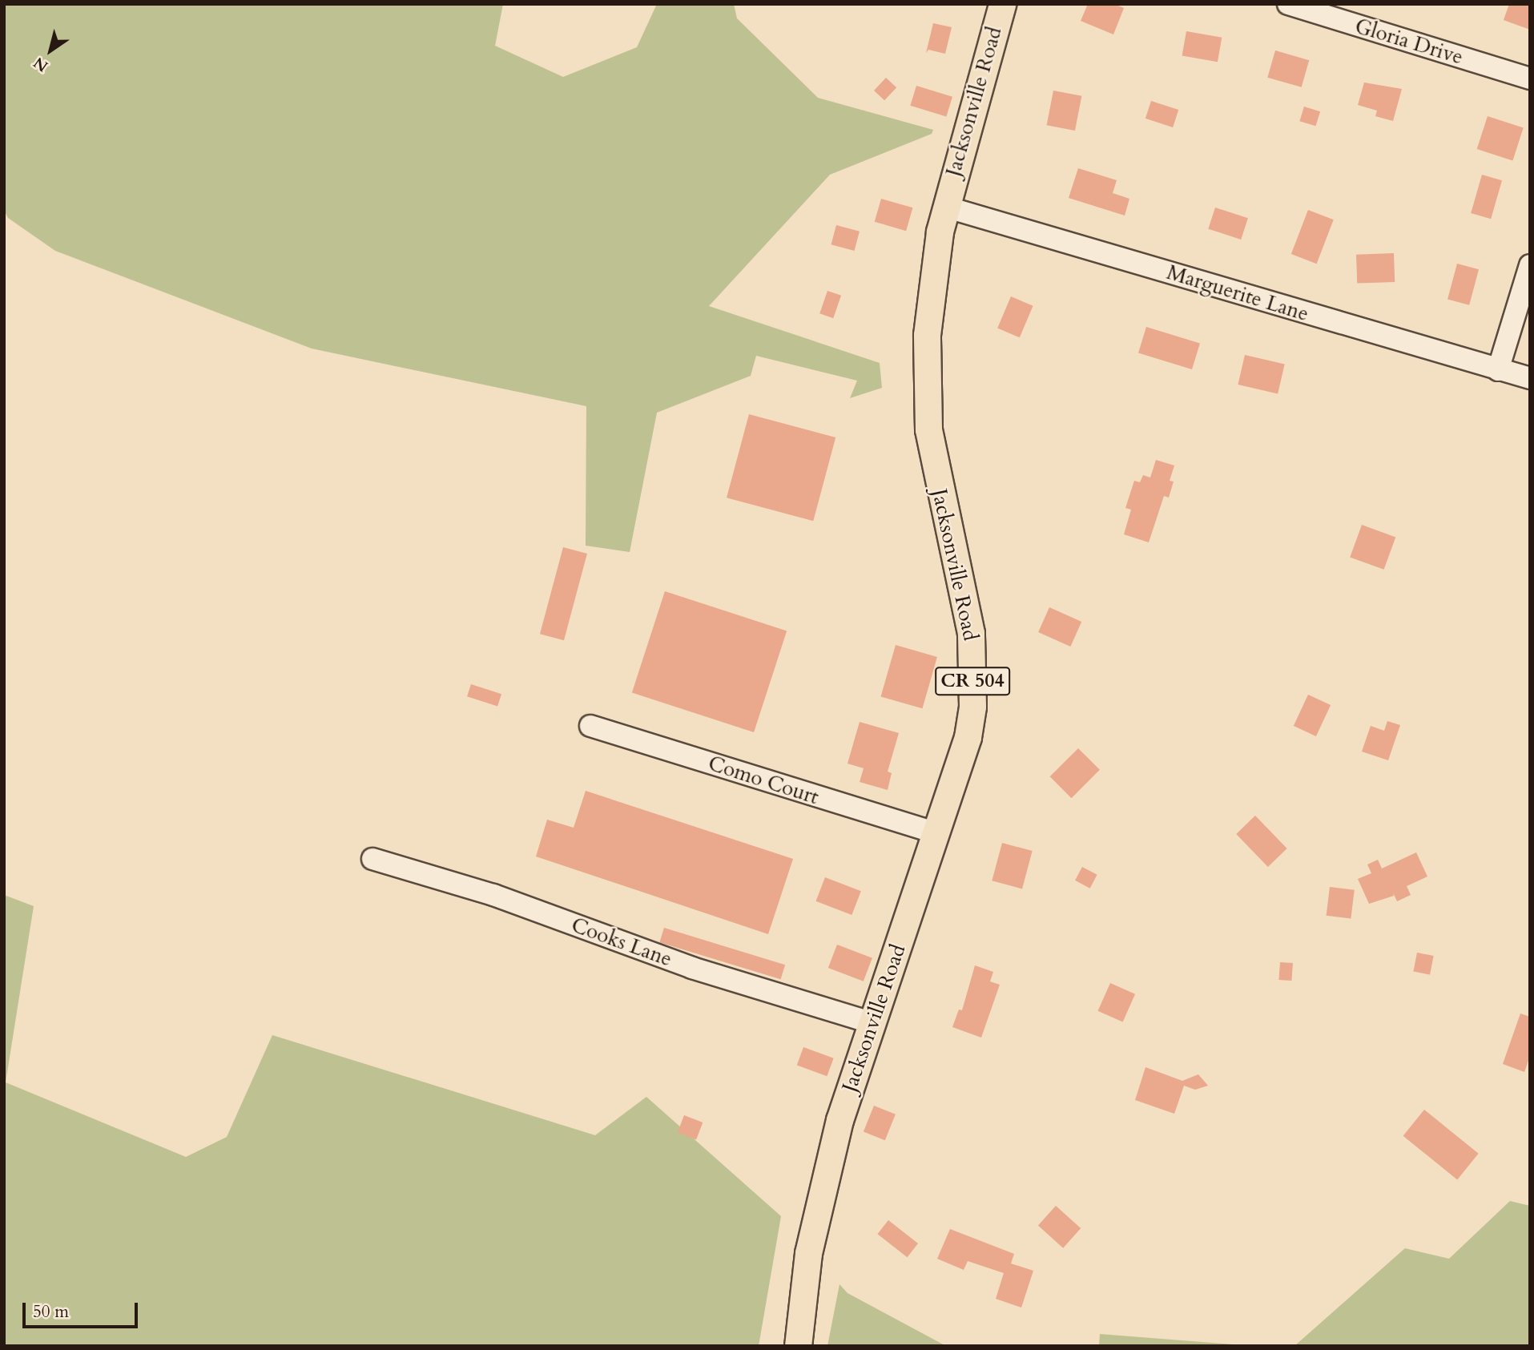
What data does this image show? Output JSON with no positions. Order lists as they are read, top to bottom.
{
  "streets": {
    "main road": ["Jacksonville Road", "CR 504"],
    "street": [
      "Gloria Drive",
      "Marguerite Lane",
      "Como Court",
      "Cooks Lane"
    ]
  },
  "crossings": [
    ["Jacksonville Road", "Marguerite Lane"],
    ["Jacksonville Road", "Como Court"],
    ["Jacksonville Road", "Cooks Lane"]
  ],
  "scale_bar": "50 m",
  "north": "bottom left"
}
